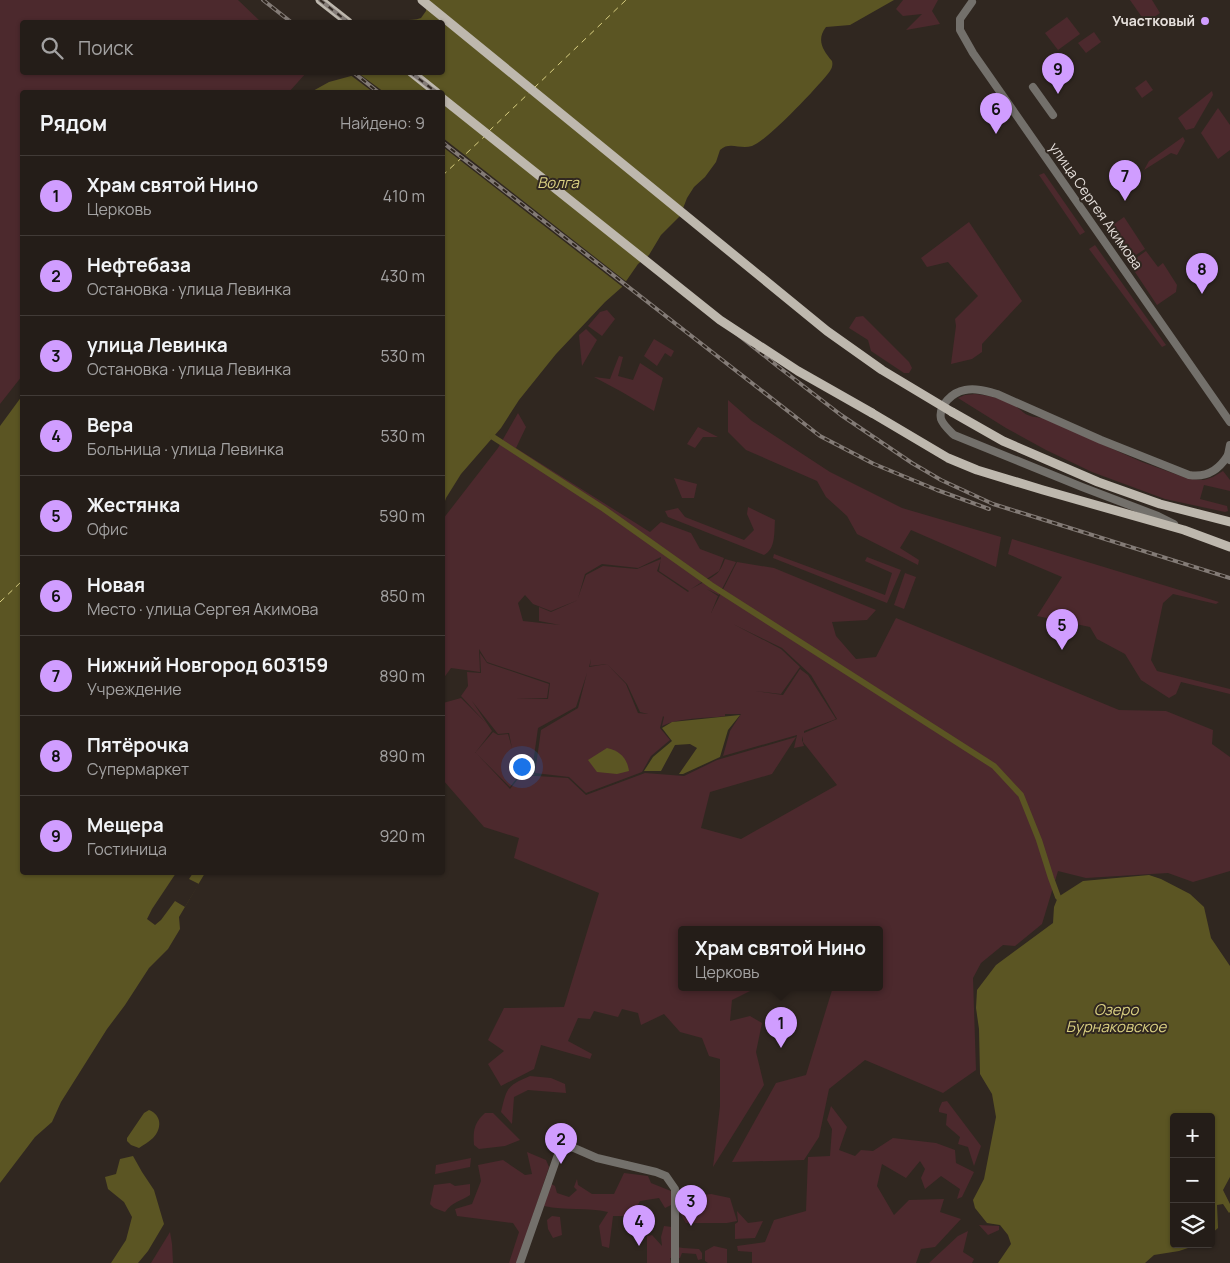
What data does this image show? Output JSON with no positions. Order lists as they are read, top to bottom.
{
  "streets": {
    "street": ["улица Сергея Акимова"]
  },
  "water": ["Волга", "Озеро Бурнаковское"],
  "places": ["Участковый"],
  "page": {
    "search": "Поиск",
    "pins": [
      "9",
      "6",
      "7",
      "8",
      "5",
      "1",
      "2",
      "3",
      "4"
    ],
    "heading": ["Рядом", "Найдено: 9"],
    "list": [
      {
        "mark": "1",
        "name": "Храм святой Нино",
        "note": "Церковь",
        "value": "410 m"
      },
      {
        "mark": "2",
        "name": "Нефтебаза",
        "note": "Остановка · улица Левинка",
        "value": "430 m"
      },
      {
        "mark": "3",
        "name": "улица Левинка",
        "note": "Остановка · улица Левинка",
        "value": "530 m"
      },
      {
        "mark": "4",
        "name": "Вера",
        "note": "Больница · улица Левинка",
        "value": "530 m"
      },
      {
        "mark": "5",
        "name": "Жестянка",
        "note": "Офис",
        "value": "590 m"
      },
      {
        "mark": "6",
        "name": "Новая",
        "note": "Место · улица Сергея Акимова",
        "value": "850 m"
      },
      {
        "mark": "7",
        "name": "Нижний Новгород 603159",
        "note": "Учреждение",
        "value": "890 m"
      },
      {
        "mark": "8",
        "name": "Пятёрочка",
        "note": "Супермаркет",
        "value": "890 m"
      },
      {
        "mark": "9",
        "name": "Мещера",
        "note": "Гостиница",
        "value": "920 m"
      }
    ],
    "popup": ["Храм святой Нино", "Церковь"],
    "map_buttons": ["+", "−"]
  }
}
